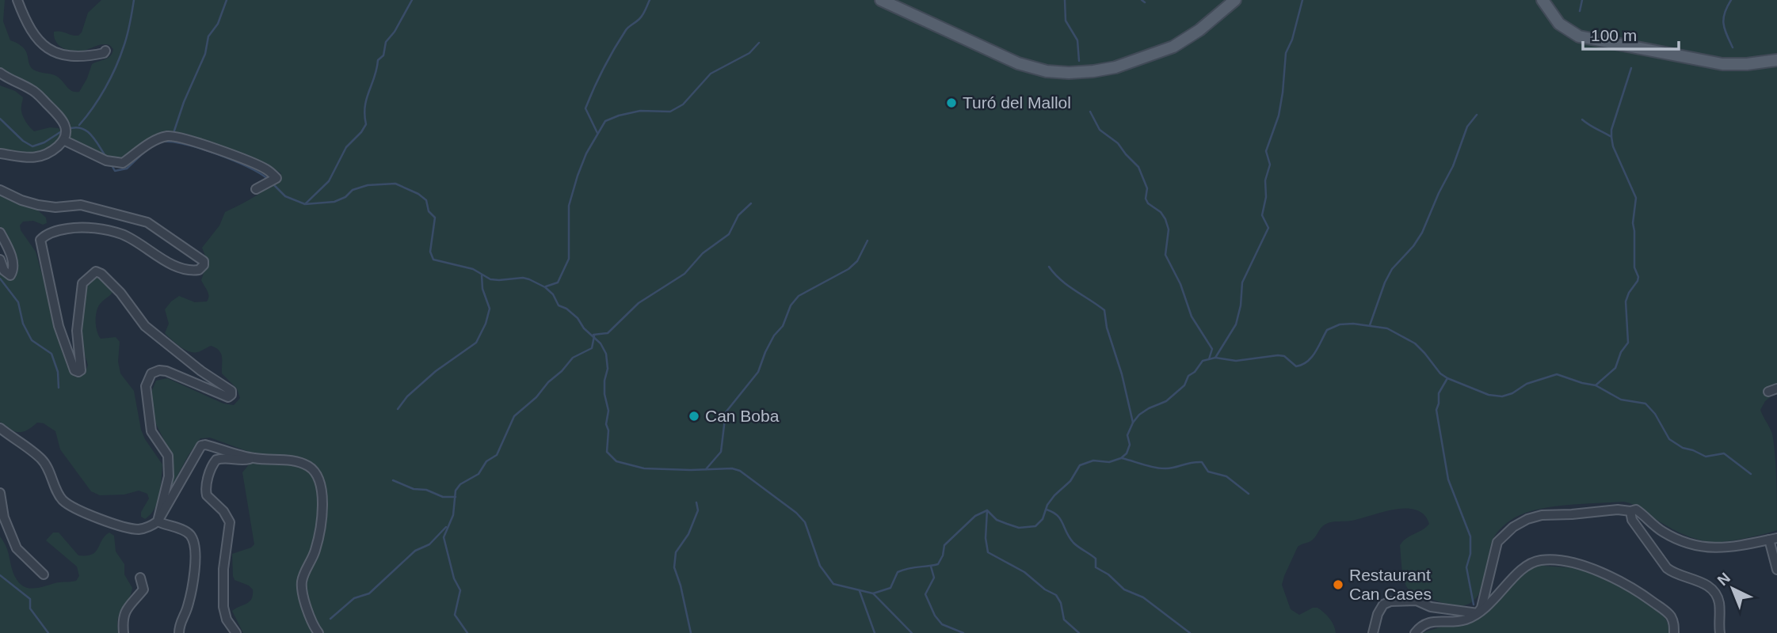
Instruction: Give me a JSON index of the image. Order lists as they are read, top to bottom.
{
  "places": ["Turó del Mallol", "Can Boba", "Restaurant Can Cases"],
  "scale_bar": "100 m",
  "north": "top left"
}
